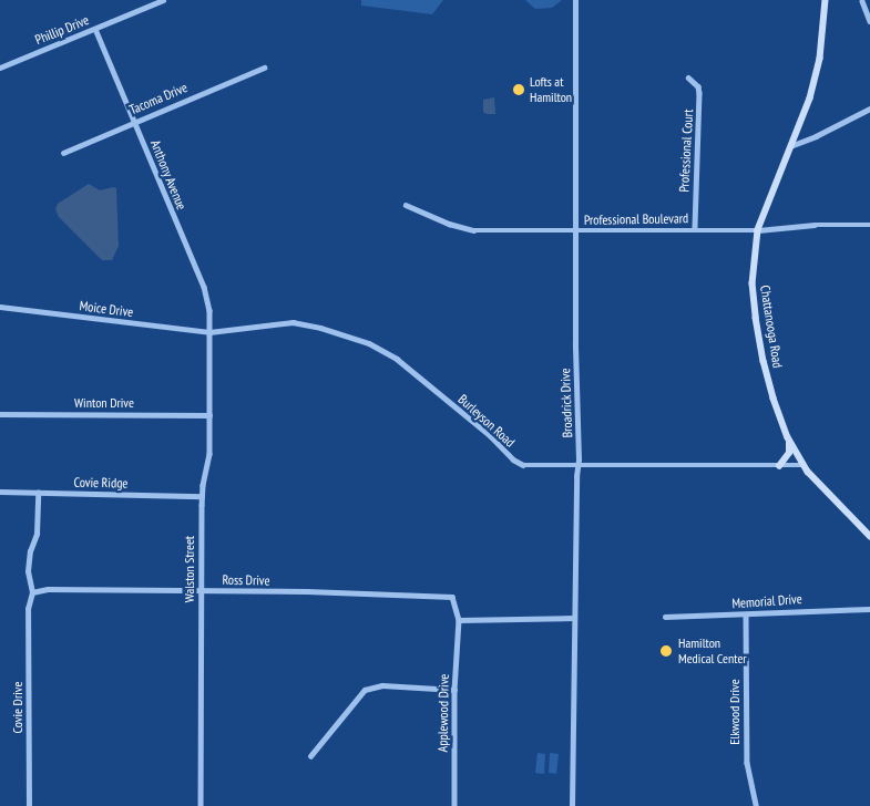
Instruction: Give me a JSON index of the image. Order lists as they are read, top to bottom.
{
  "streets": {
    "main road": ["Chattanooga Road"],
    "street": [
      "Phillip Drive",
      "Tacoma Drive",
      "Professional Court",
      "Anthony Avenue",
      "Professional Boulevard",
      "Moice Drive",
      "Winton Drive",
      "Broadrick Drive",
      "Burleyson Road",
      "Covie Ridge",
      "Walston Street",
      "Ross Drive",
      "Memorial Drive",
      "Covie Drive",
      "Elkwood Drive",
      "Applewood Drive"
    ]
  },
  "crossings": [
    ["Phillip Drive", "Anthony Avenue"],
    ["Tacoma Drive", "Anthony Avenue"],
    ["Professional Court", "Professional Boulevard"],
    ["Anthony Avenue", "Moice Drive"],
    ["Anthony Avenue", "Burleyson Road"],
    ["Anthony Avenue", "Walston Street"],
    ["Professional Boulevard", "Chattanooga Road"],
    ["Professional Boulevard", "Broadrick Drive"],
    ["Moice Drive", "Burleyson Road"],
    ["Moice Drive", "Walston Street"],
    ["Chattanooga Road", "Burleyson Road"],
    ["Winton Drive", "Walston Street"],
    ["Broadrick Drive", "Burleyson Road"],
    ["Burleyson Road", "Walston Street"],
    ["Covie Ridge", "Walston Street"],
    ["Walston Street", "Ross Drive"],
    ["Ross Drive", "Covie Drive"],
    ["Ross Drive", "Applewood Drive"],
    ["Memorial Drive", "Elkwood Drive"]
  ],
  "places": ["Lofts at Hamilton", "Hamilton Medical Center"]
}
